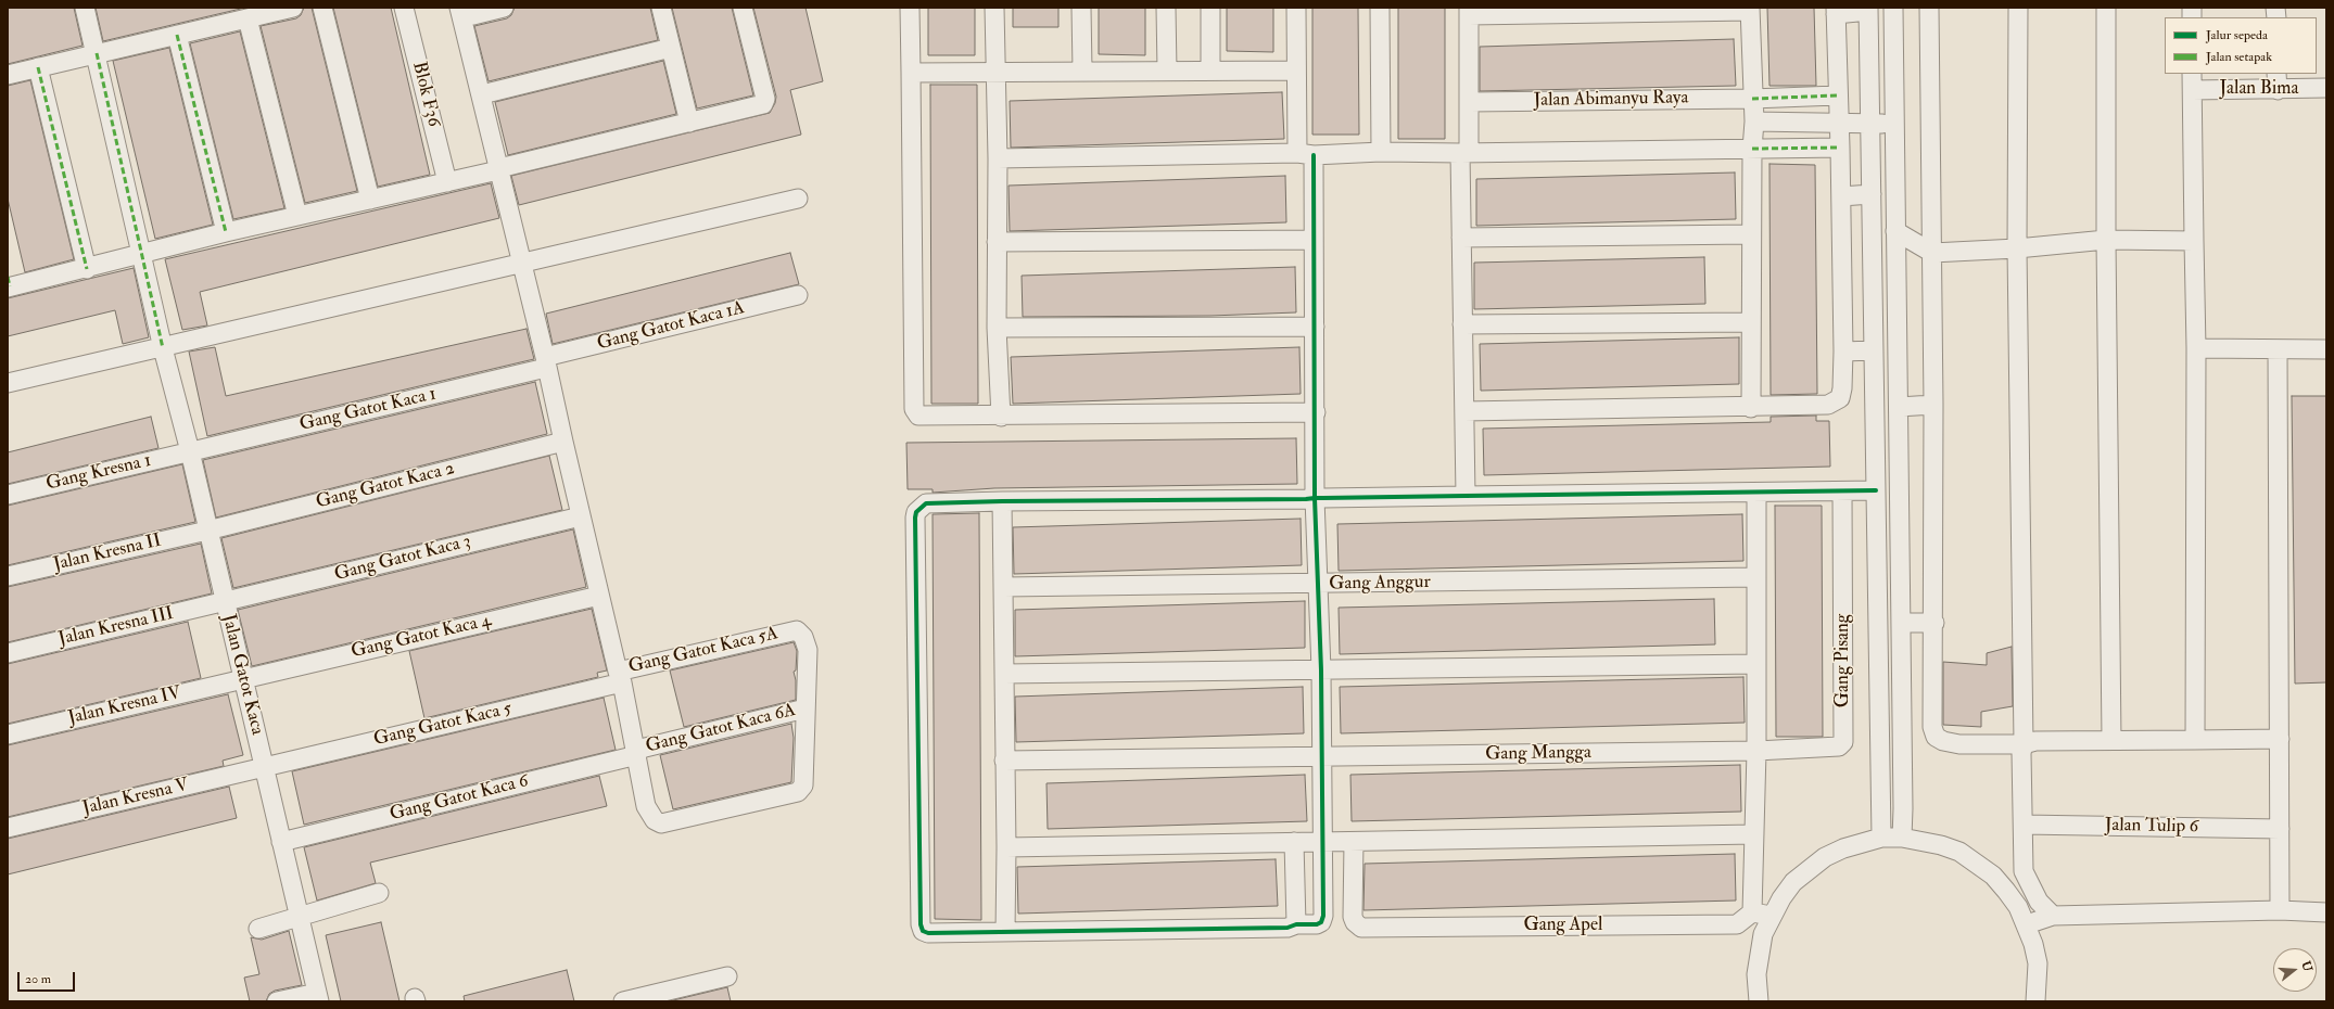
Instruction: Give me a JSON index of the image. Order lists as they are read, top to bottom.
{
  "streets": {
    "street": [
      "Jalan Bima",
      "Blok F36",
      "Jalan Abimanyu Raya",
      "Gang Gatot Kaca 1A",
      "Gang Gatot Kaca 1",
      "Gang Kresna 1",
      "Gang Gatot Kaca 2",
      "Jalan Kresna II",
      "Gang Gatot Kaca 3",
      "Gang Anggur",
      "Jalan Kresna III",
      "Gang Gatot Kaca 4",
      "Gang Gatot Kaca 5A",
      "Gang Pisang",
      "Jalan Gatot Kaca",
      "Jalan Kresna IV",
      "Gang Gatot Kaca 5",
      "Gang Gatot Kaca 6A",
      "Gang Mangga",
      "Jalan Kresna V",
      "Gang Gatot Kaca 6",
      "Jalan Tulip 6",
      "Gang Apel"
    ]
  },
  "crossings": [
    ["Gang Gatot Kaca 1A", "Gang Gatot Kaca 1"],
    ["Gang Gatot Kaca 1", "Gang Kresna 1"],
    ["Gang Gatot Kaca 1", "Jalan Gatot Kaca"],
    ["Gang Kresna 1", "Jalan Gatot Kaca"],
    ["Gang Gatot Kaca 2", "Jalan Kresna II"],
    ["Gang Gatot Kaca 2", "Jalan Gatot Kaca"],
    ["Jalan Kresna II", "Jalan Gatot Kaca"],
    ["Gang Gatot Kaca 3", "Jalan Kresna III"],
    ["Gang Gatot Kaca 3", "Jalan Gatot Kaca"],
    ["Jalan Kresna III", "Jalan Gatot Kaca"],
    ["Gang Gatot Kaca 4", "Jalan Gatot Kaca"],
    ["Gang Gatot Kaca 4", "Jalan Kresna IV"],
    ["Gang Gatot Kaca 5A", "Gang Gatot Kaca 5"],
    ["Gang Gatot Kaca 5A", "Gang Gatot Kaca 6A"],
    ["Gang Pisang", "Gang Mangga"],
    ["Jalan Gatot Kaca", "Jalan Kresna IV"],
    ["Jalan Gatot Kaca", "Gang Gatot Kaca 5"],
    ["Jalan Gatot Kaca", "Jalan Kresna V"],
    ["Jalan Gatot Kaca", "Gang Gatot Kaca 6"],
    ["Gang Gatot Kaca 5", "Jalan Kresna V"],
    ["Gang Gatot Kaca 6A", "Gang Gatot Kaca 6"]
  ],
  "legend": ["Jalur sepeda", "Jalan setapak"],
  "scale_bar": "20 m",
  "north": "right"
}
